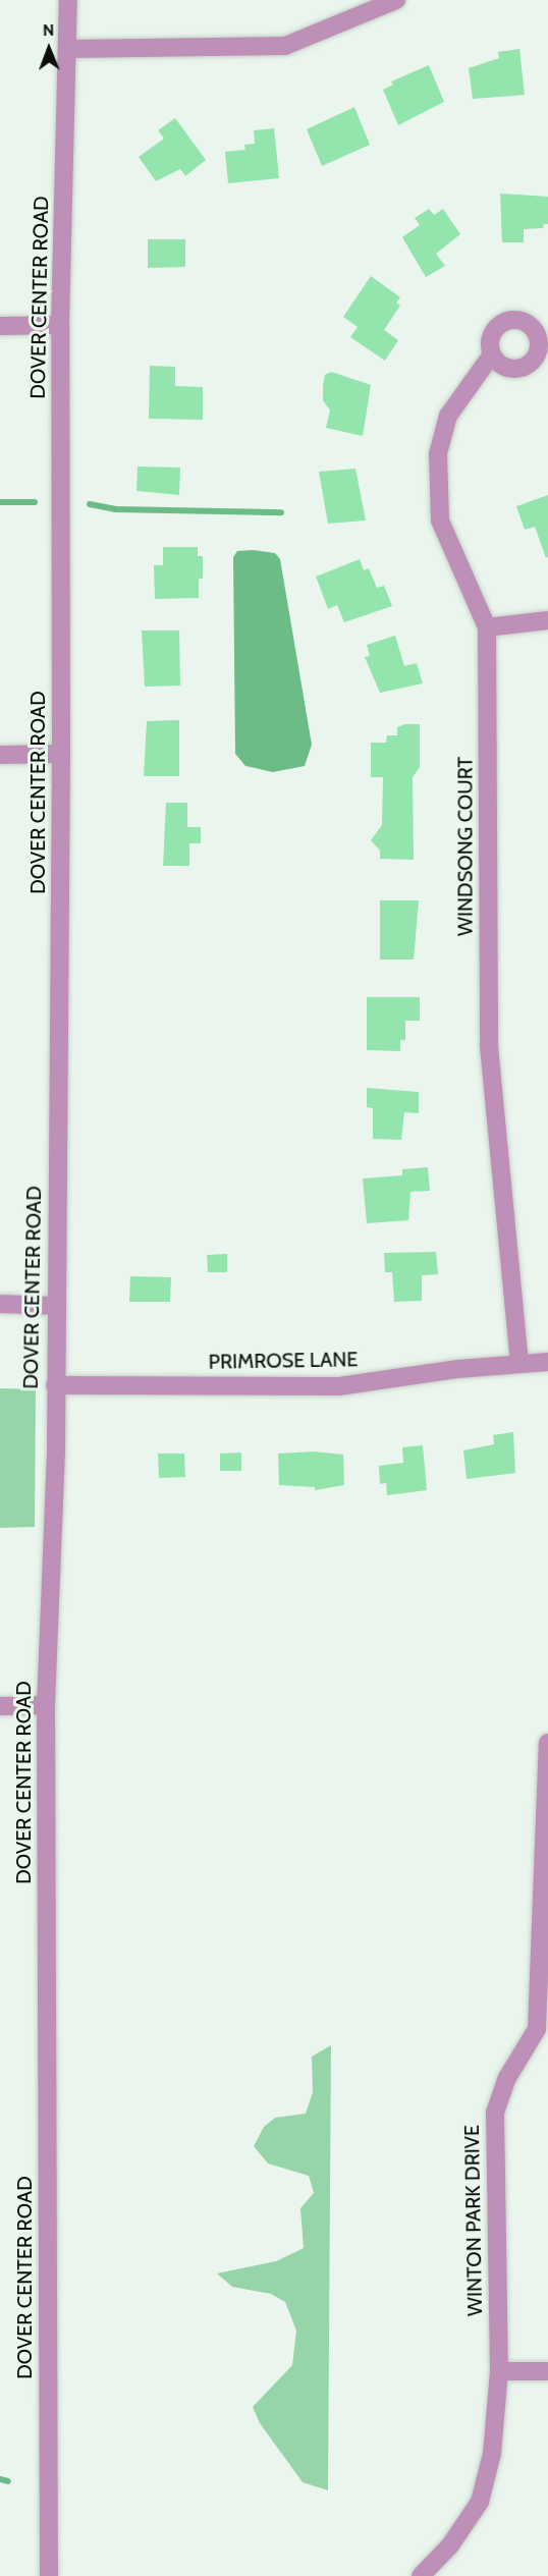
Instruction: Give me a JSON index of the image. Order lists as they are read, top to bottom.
{
  "streets": {
    "street": [
      "DOVER CENTER ROAD",
      "WINDSONG COURT",
      "PRIMROSE LANE",
      "WINTON PARK DRIVE"
    ]
  },
  "crossings": [
    ["DOVER CENTER ROAD", "PRIMROSE LANE"],
    ["WINDSONG COURT", "PRIMROSE LANE"]
  ],
  "north": "top"
}
